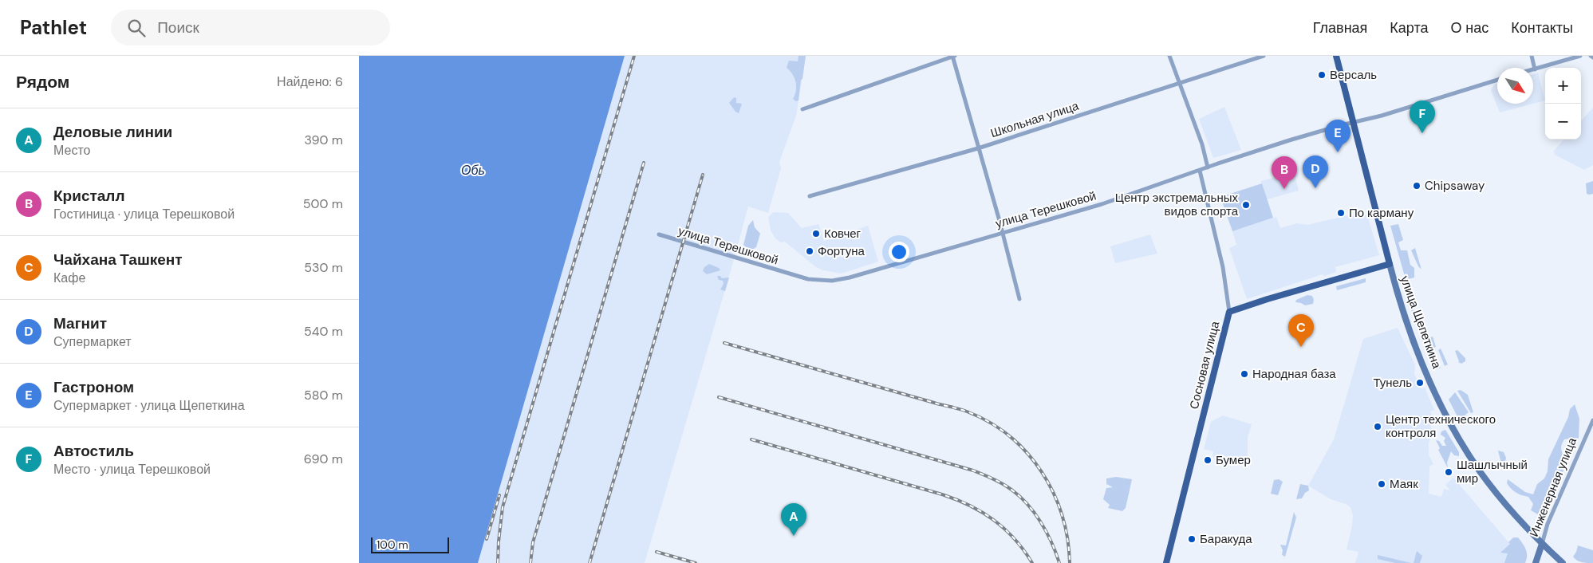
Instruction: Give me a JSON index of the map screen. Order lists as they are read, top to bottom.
{
  "streets": {
    "main road": ["улица Щепеткина", "Сосновая улица", "Инженерная улица"],
    "street": ["Школьная улица", "улица Терешковой"]
  },
  "crossings": [
    ["улица Терешковой", "улица Щепеткина"],
    ["улица Щепеткина", "Сосновая улица"],
    ["улица Щепеткина", "Инженерная улица"]
  ],
  "water": ["Обь"],
  "places": [
    "Версаль",
    "Chipsaway",
    "Центр экстремальных видов спорта",
    "По карману",
    "Ковчег",
    "Фортуна",
    "Народная база",
    "Тунель",
    "Центр технического контроля",
    "Бумер",
    "Шашлычный мир",
    "Маяк",
    "Баракуда"
  ],
  "scale_bar": "100 m",
  "north": "bottom right",
  "page": {
    "header": "Pathlet",
    "search": "Поиск",
    "nav": [
      "Главная",
      "Карта",
      "О нас",
      "Контакты"
    ],
    "heading": ["Рядом", "Найдено: 6"],
    "map_buttons": ["+", "−"],
    "pins": [
      "F",
      "E",
      "D",
      "B",
      "C",
      "A"
    ],
    "list": [
      {
        "mark": "A",
        "name": "Деловые линии",
        "note": "Место",
        "value": "390 m"
      },
      {
        "mark": "B",
        "name": "Кристалл",
        "note": "Гостиница · улица Терешковой",
        "value": "500 m"
      },
      {
        "mark": "C",
        "name": "Чайхана Ташкент",
        "note": "Кафе",
        "value": "530 m"
      },
      {
        "mark": "D",
        "name": "Магнит",
        "note": "Супермаркет",
        "value": "540 m"
      },
      {
        "mark": "E",
        "name": "Гастроном",
        "note": "Супермаркет · улица Щепеткина",
        "value": "580 m"
      },
      {
        "mark": "F",
        "name": "Автостиль",
        "note": "Место · улица Терешковой",
        "value": "690 m"
      }
    ],
    "scale": "100 m"
  }
}
